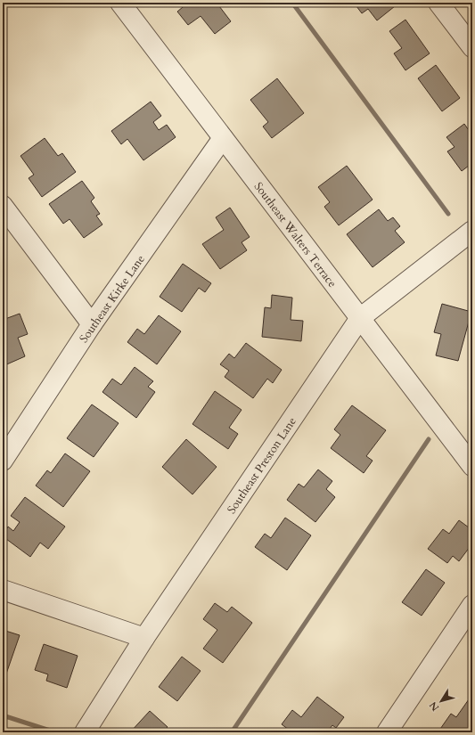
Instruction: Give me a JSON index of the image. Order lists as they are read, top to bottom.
{
  "streets": {
    "street": ["Southeast Walters Terrace", "Southeast Kirke Lane", "Southeast Preston Lane"]
  },
  "crossings": [
    ["Southeast Walters Terrace", "Southeast Kirke Lane"],
    ["Southeast Walters Terrace", "Southeast Preston Lane"]
  ],
  "north": "bottom left"
}
